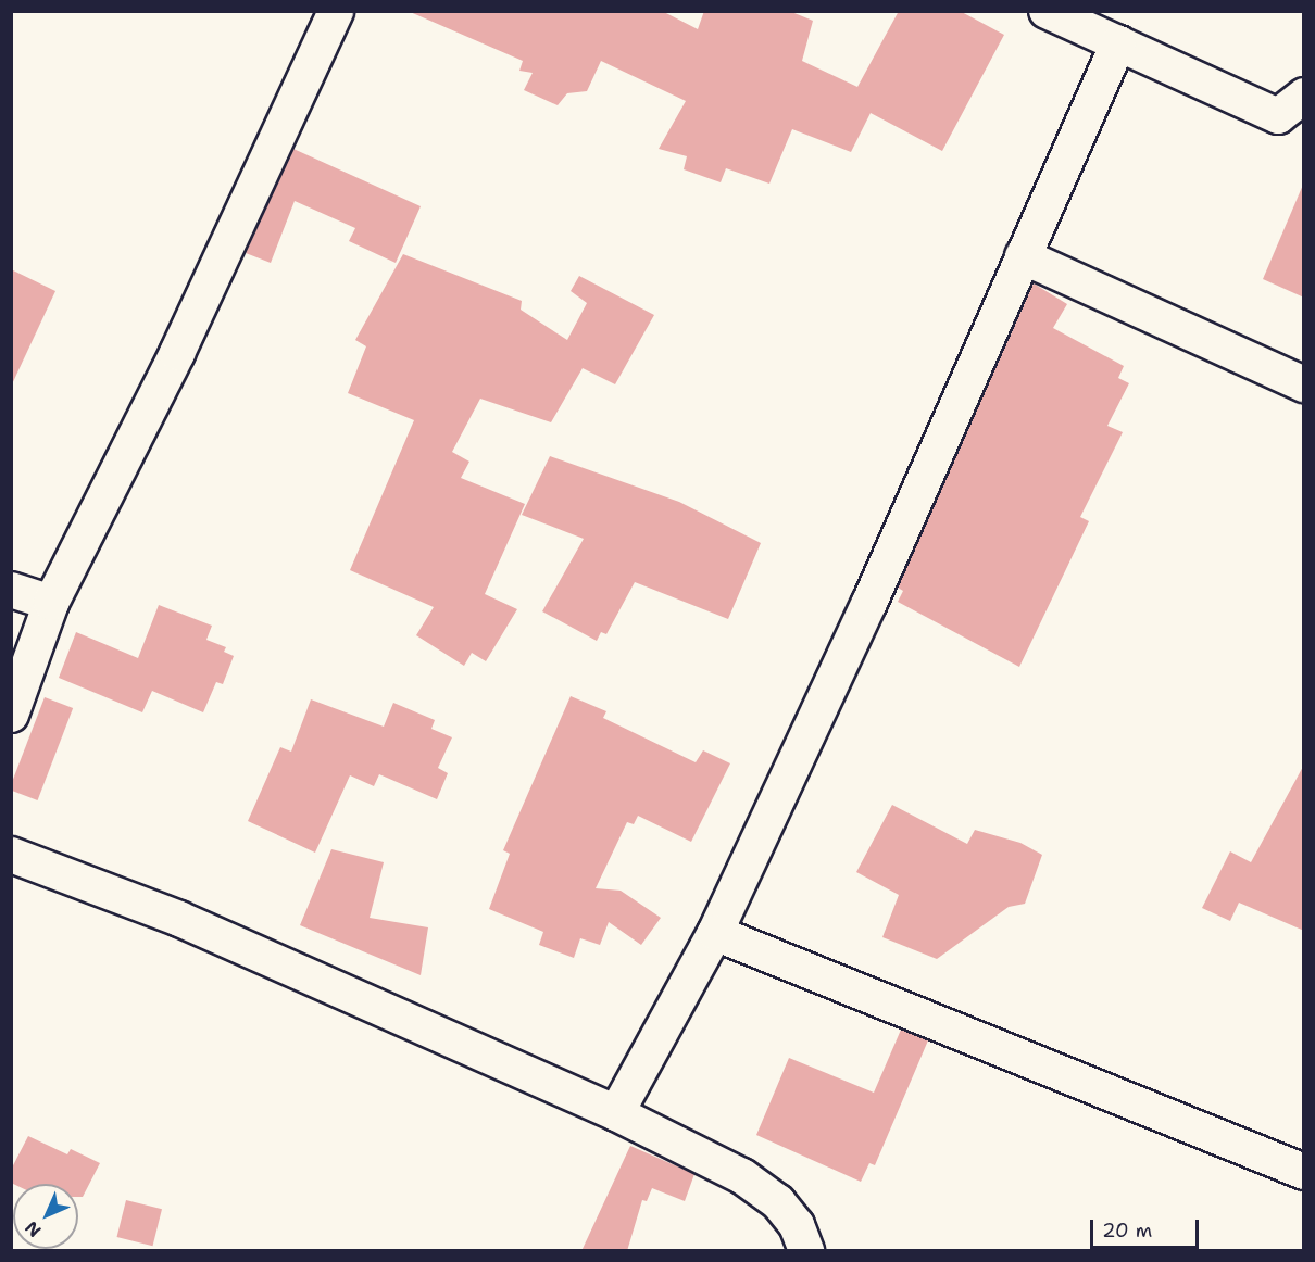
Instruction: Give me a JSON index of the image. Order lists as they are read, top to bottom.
{
  "scale_bar": "20 m",
  "north": "bottom left"
}
